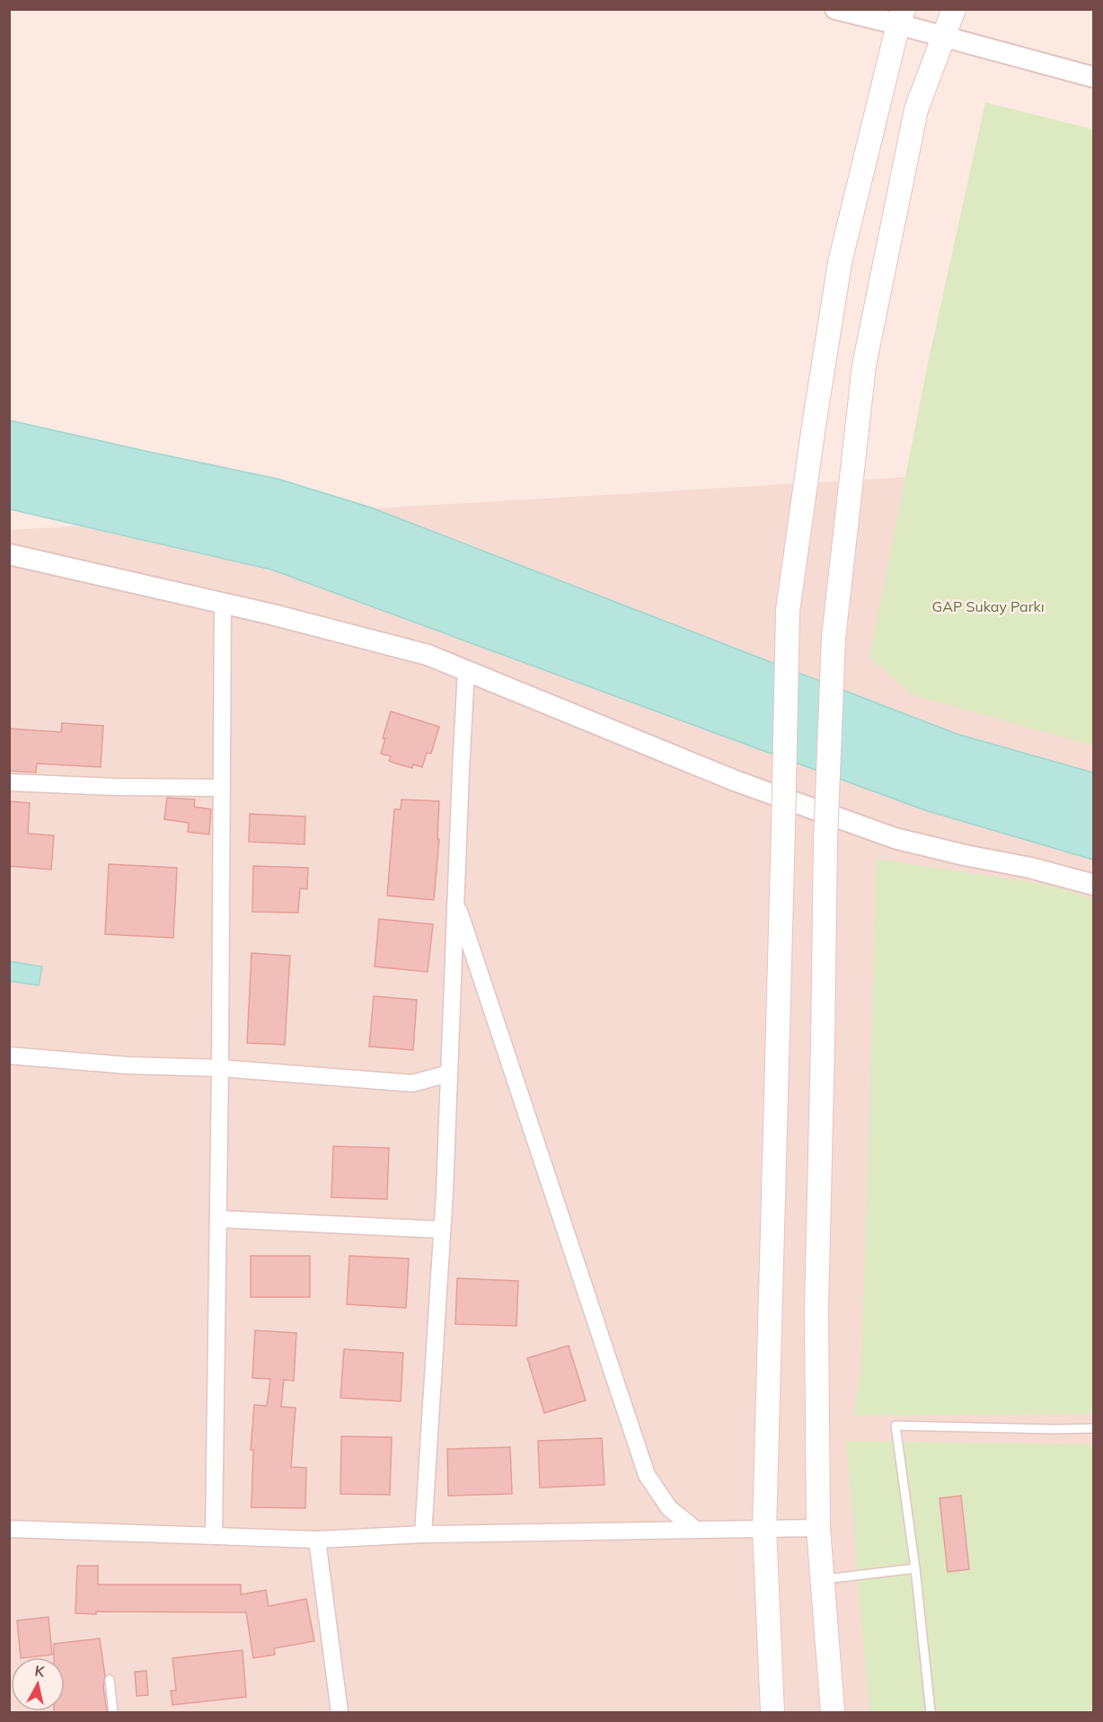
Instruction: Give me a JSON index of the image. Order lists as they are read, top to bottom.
{
  "parks": ["GAP Sukay Parkı"],
  "north": "top"
}
